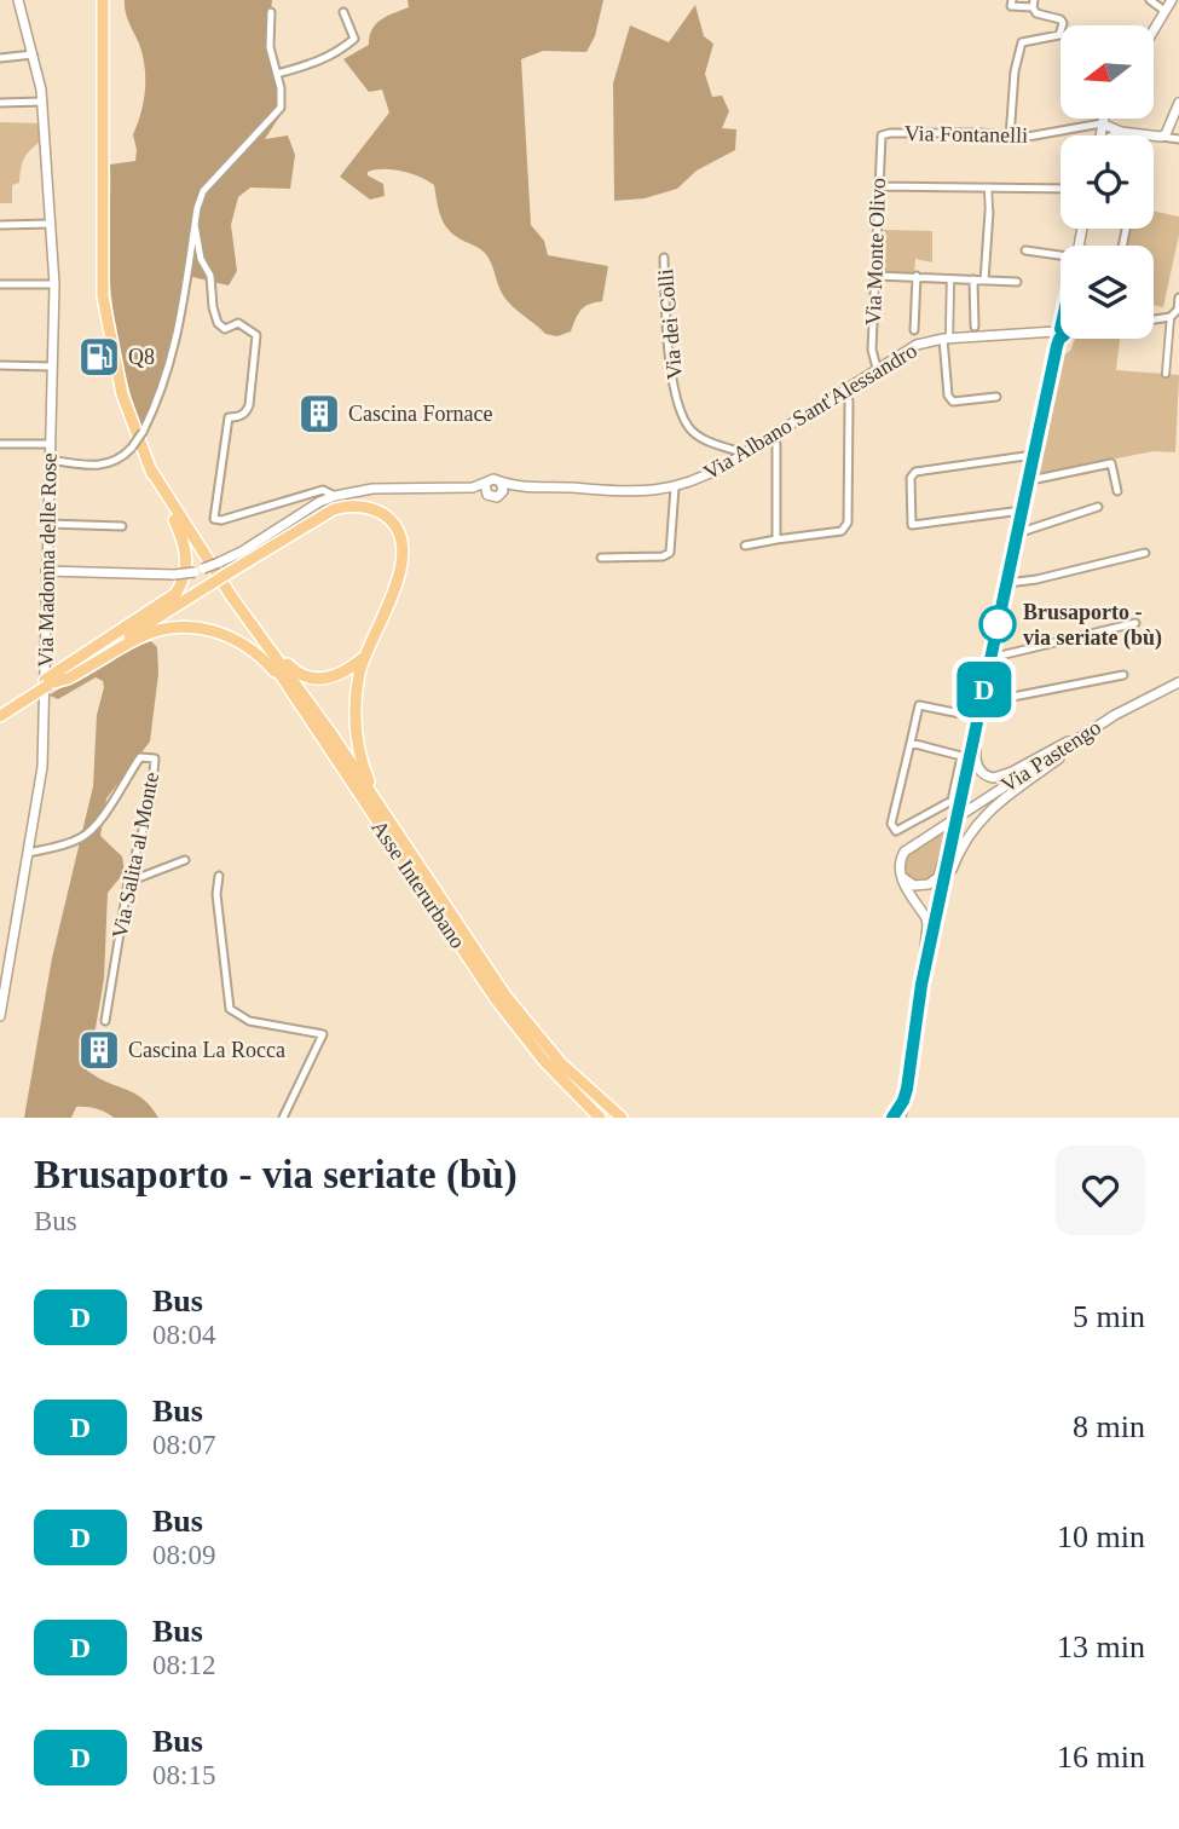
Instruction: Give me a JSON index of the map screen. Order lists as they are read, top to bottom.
{
  "streets": {
    "highway": ["Asse Interurbano"],
    "street": [
      "Via Fontanelli",
      "Via Monte Olivo",
      "Via dei Colli",
      "Via Albano Sant'Alessandro",
      "Via Madonna delle Rose",
      "Via Pastengo",
      "Via Salita al Monte"
    ]
  },
  "crossings": [
    ["Via Fontanelli", "Via Monte Olivo"],
    ["Via Monte Olivo", "Via Albano Sant'Alessandro"],
    ["Via dei Colli", "Via Albano Sant'Alessandro"],
    ["Via Madonna delle Rose", "Via Salita al Monte"]
  ],
  "places": {
    "fuel station": ["Q8"],
    "building": ["Cascina Fornace", "Cascina La Rocca"],
    "other": ["Brusaporto - via seriate (bù)"]
  },
  "lines": ["bus line D"],
  "north": "left",
  "page": {
    "on_map": "D",
    "heading": ["Brusaporto - via seriate (bù)", "Bus"],
    "list": [
      {
        "mark": "D",
        "name": "Bus",
        "note": "08:04",
        "value": "5 min"
      },
      {
        "mark": "D",
        "name": "Bus",
        "note": "08:07",
        "value": "8 min"
      },
      {
        "mark": "D",
        "name": "Bus",
        "note": "08:09",
        "value": "10 min"
      },
      {
        "mark": "D",
        "name": "Bus",
        "note": "08:12",
        "value": "13 min"
      },
      {
        "mark": "D",
        "name": "Bus",
        "note": "08:15",
        "value": "16 min"
      }
    ]
  }
}
